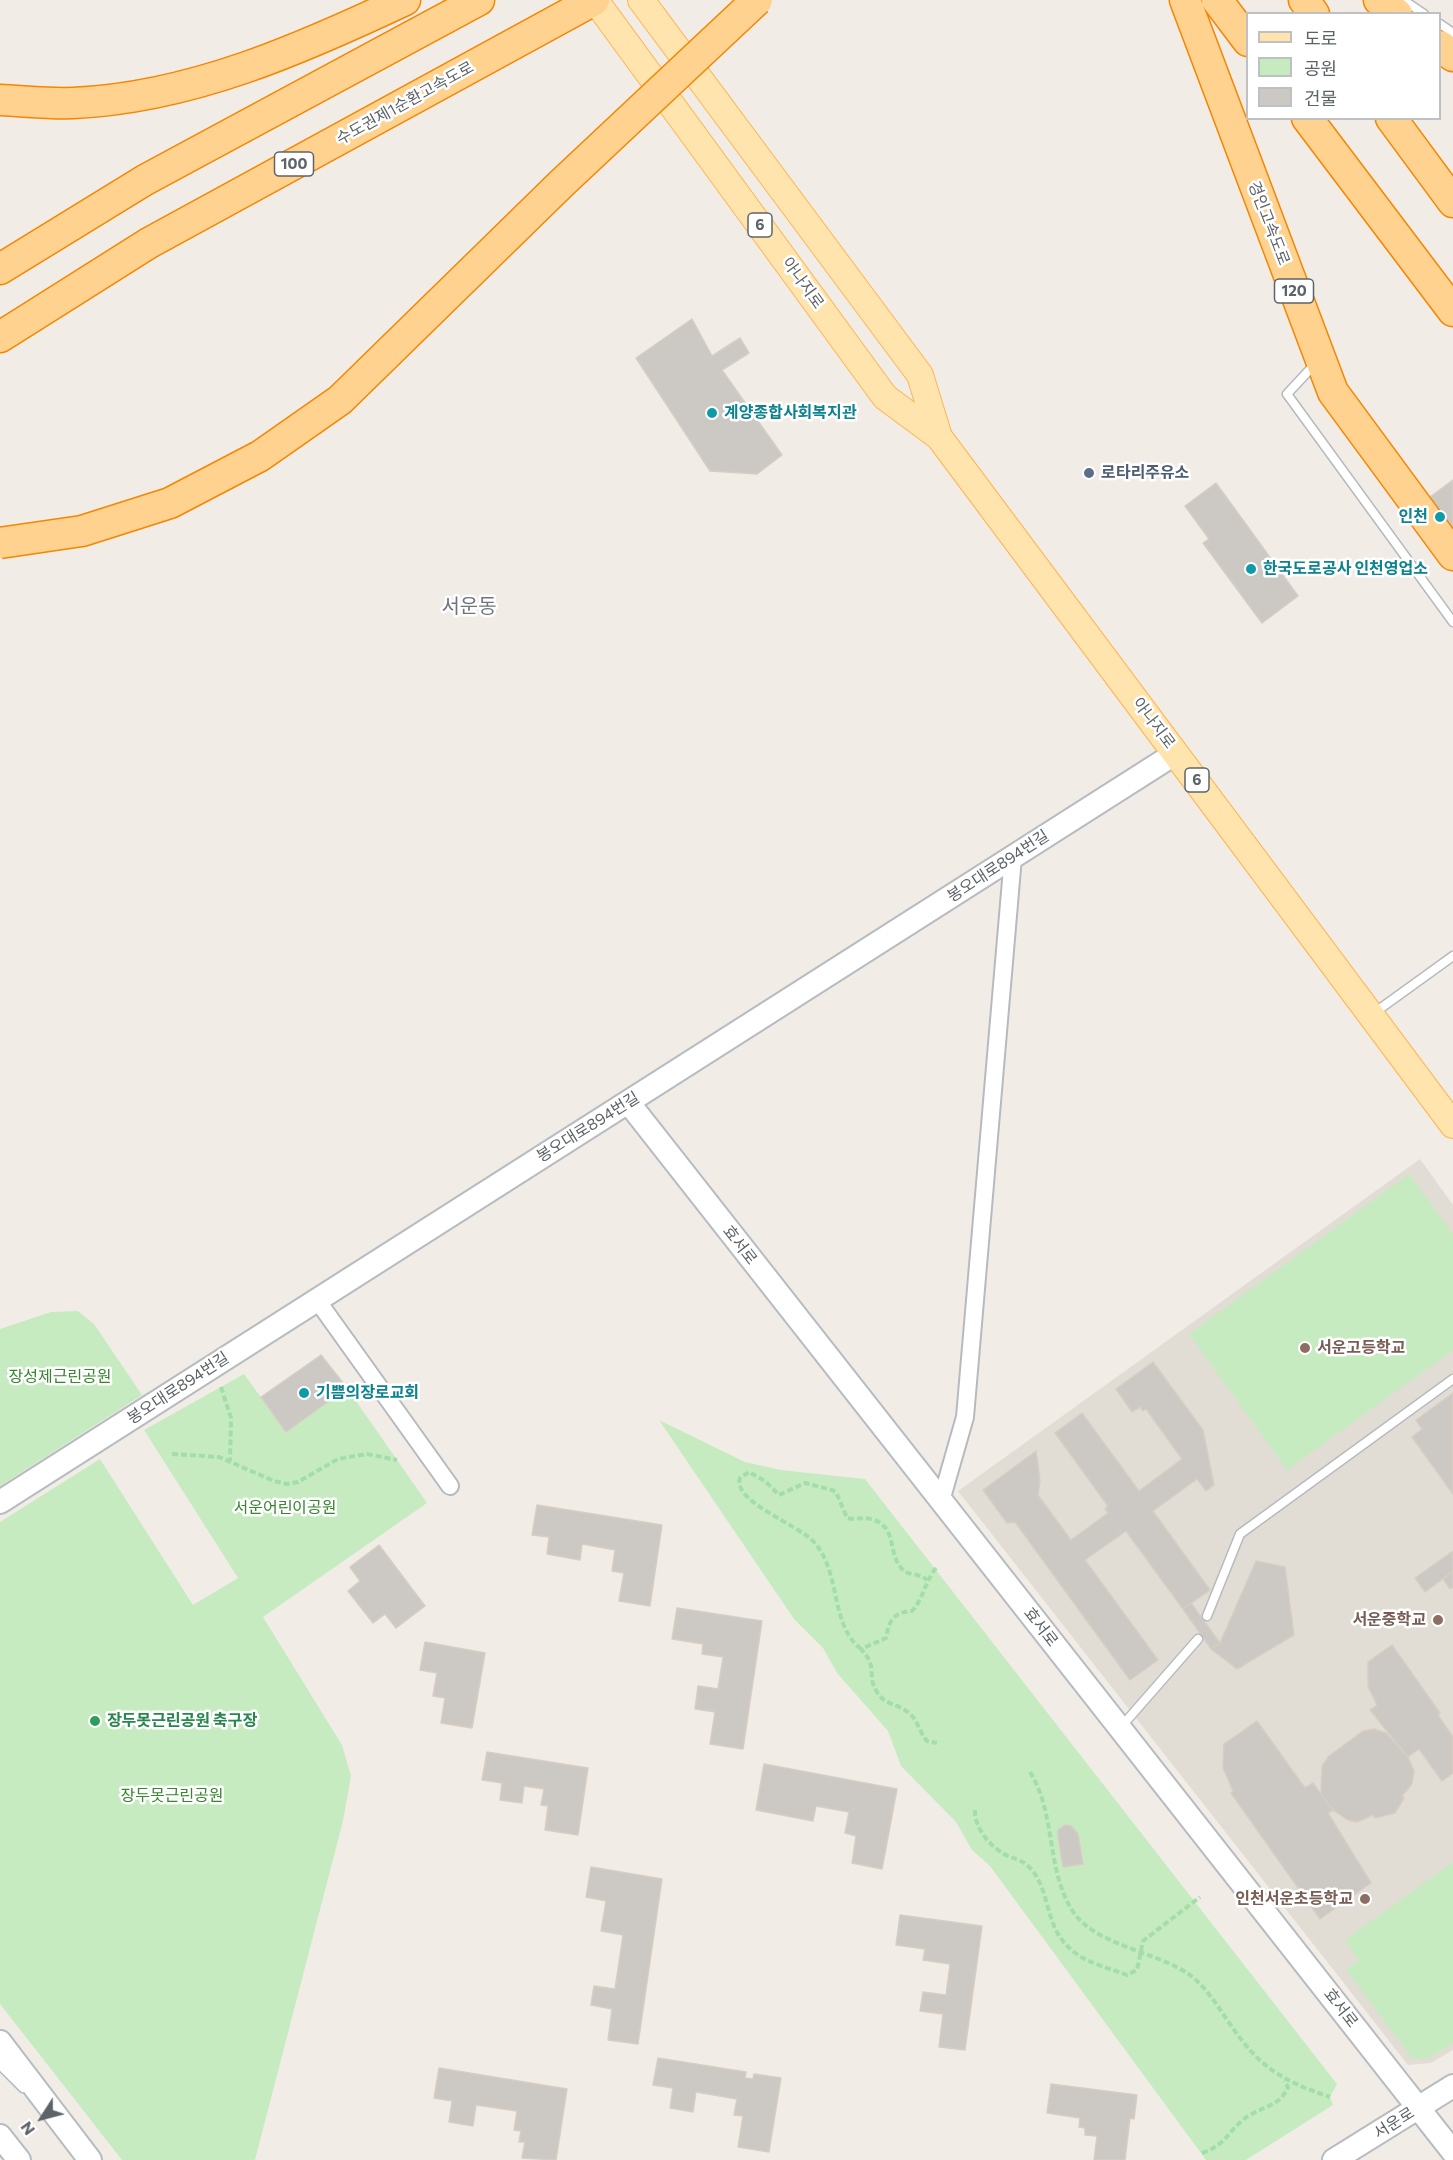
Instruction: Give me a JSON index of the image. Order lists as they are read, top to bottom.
{
  "streets": {
    "highway": [
      "수도권제1순환고속도로",
      "100",
      "경인고속도로",
      "120"
    ],
    "main road": ["6", "아나지로"],
    "street": ["봉오대로894번길", "효서로", "서운로"]
  },
  "crossings": [
    ["수도권제1순환고속도로", "아나지로"],
    ["아나지로", "봉오대로894번길"],
    ["봉오대로894번길", "효서로"],
    ["효서로", "서운로"]
  ],
  "districts": ["서운동"],
  "parks": ["장성제근린공원", "서운어린이공원", "장두못근린공원"],
  "places": [
    "계양종합사회복지관",
    "로타리주유소",
    "인천",
    "한국도로공사 인천영업소",
    "서운고등학교",
    "기쁨의장로교회",
    "서운중학교",
    "장두못근린공원 축구장",
    "인천서운초등학교"
  ],
  "legend": ["도로", "공원", "건물"],
  "north": "bottom left"
}
